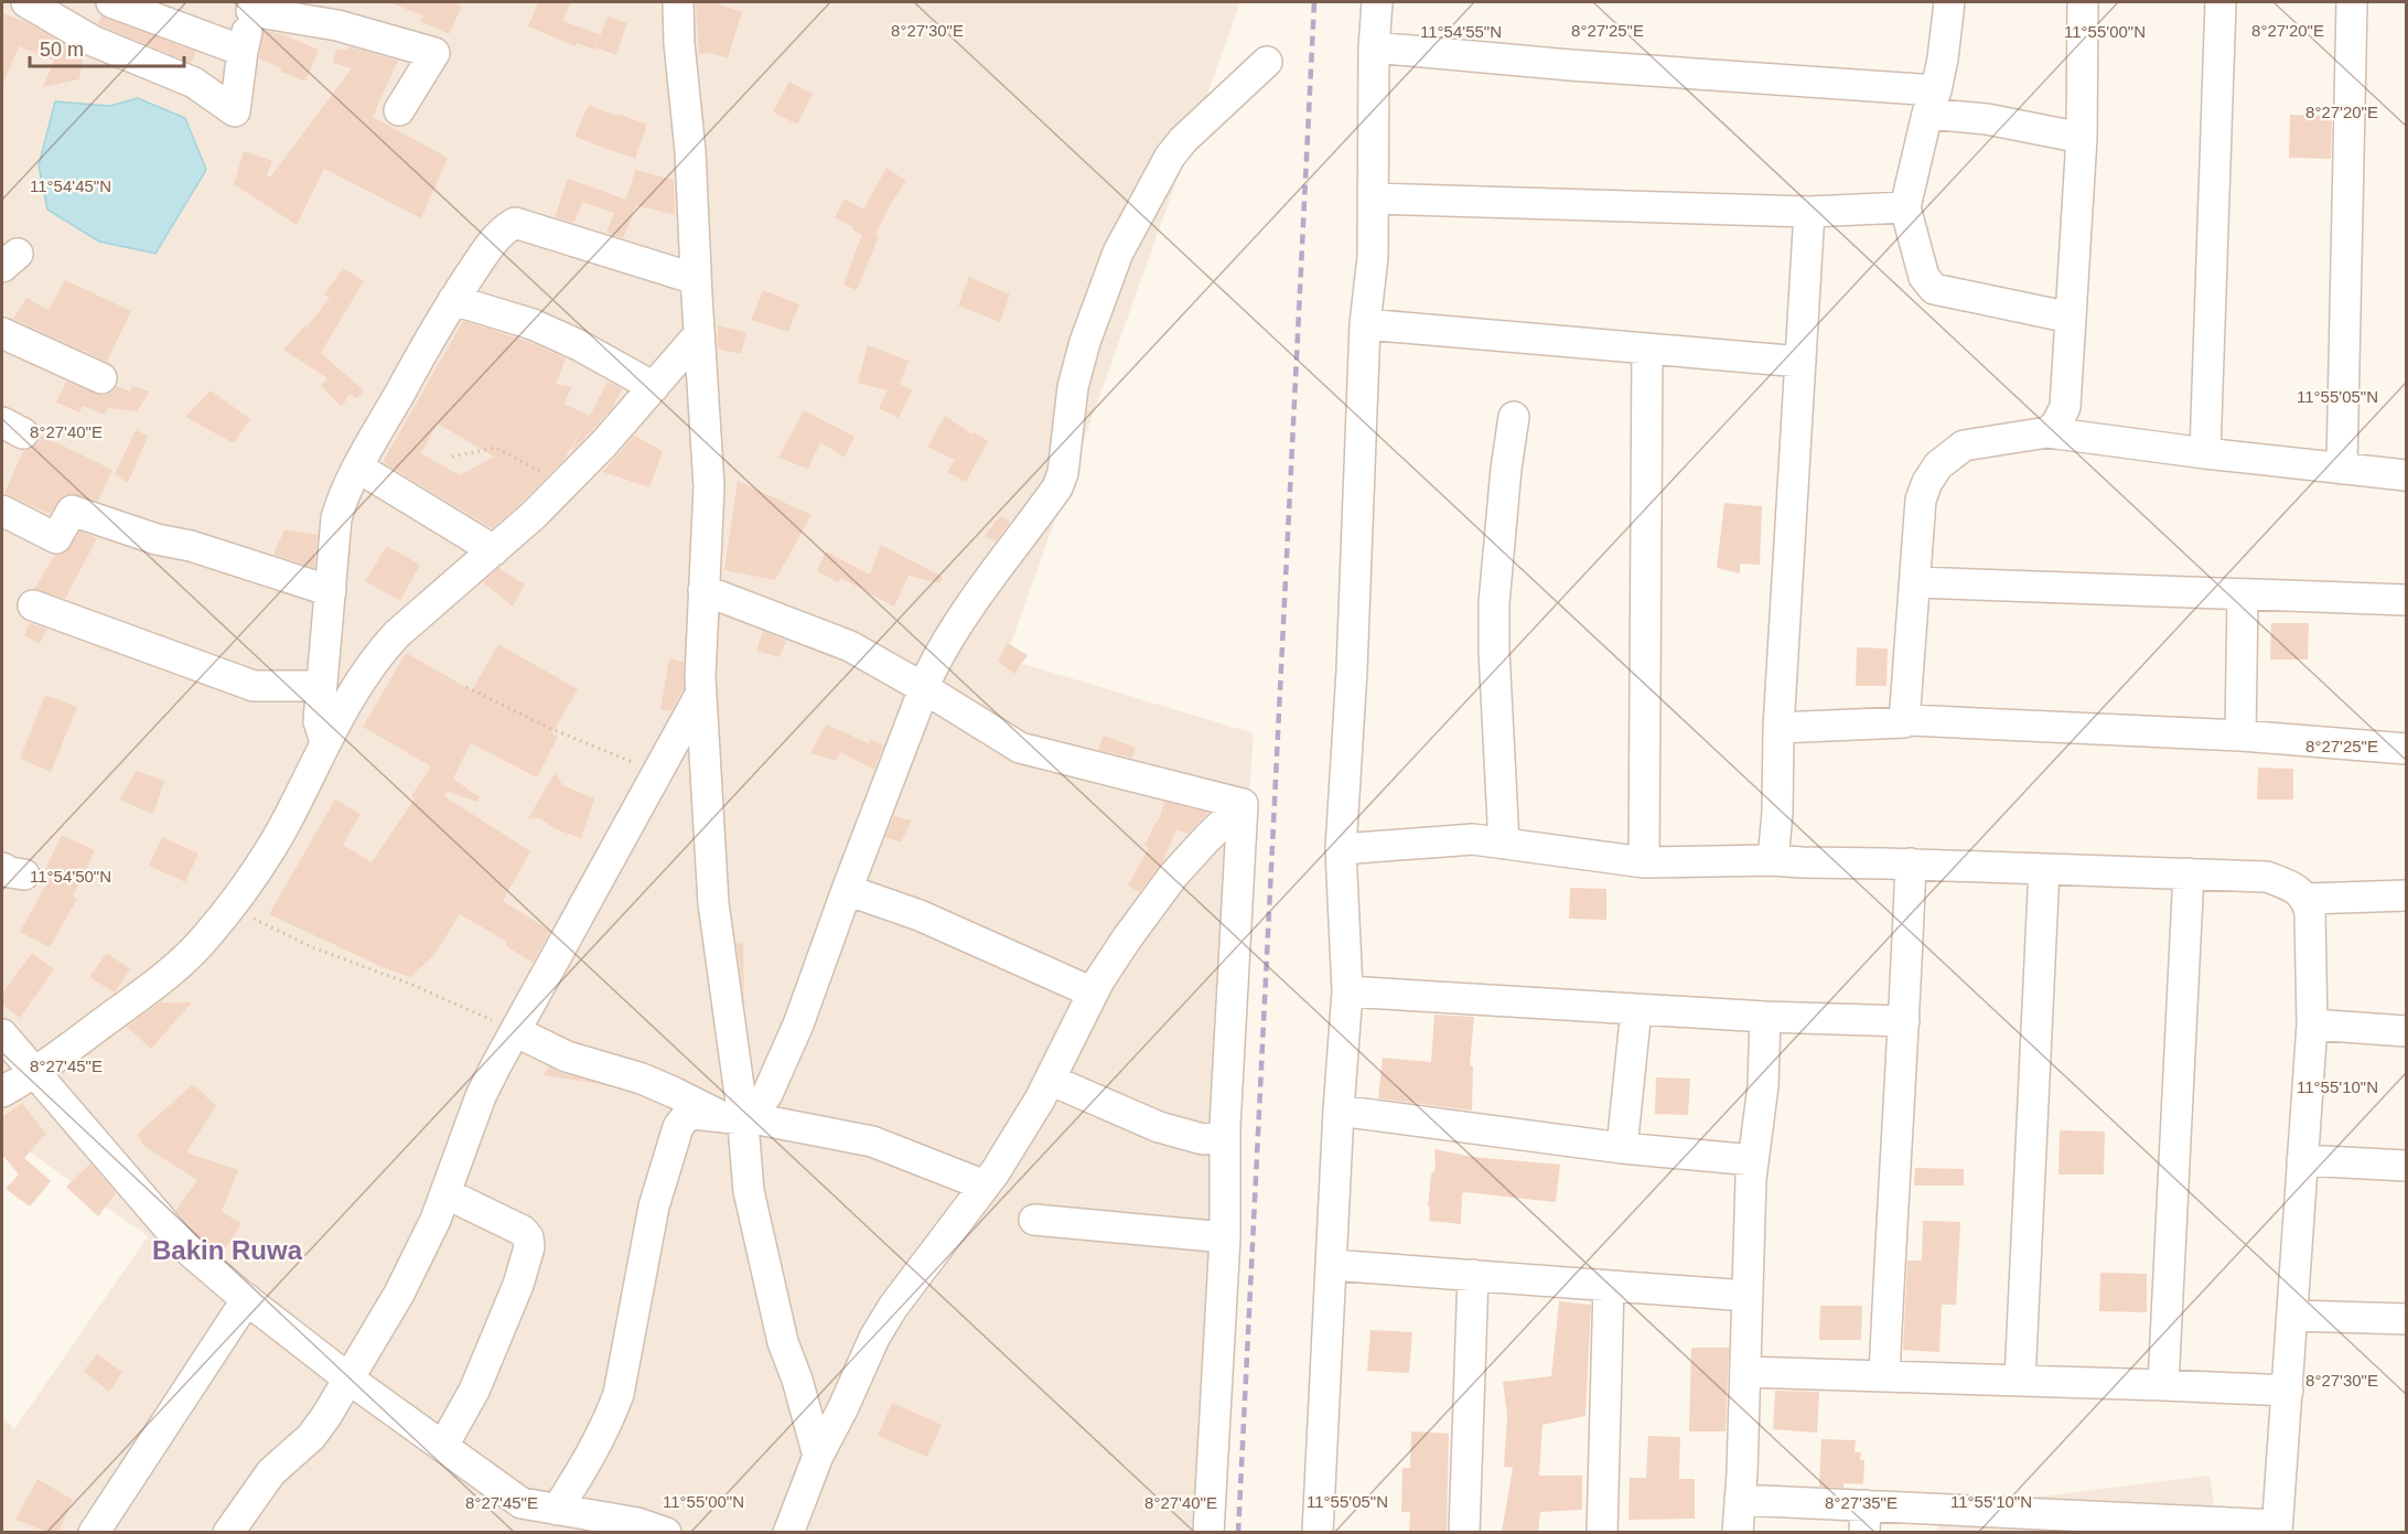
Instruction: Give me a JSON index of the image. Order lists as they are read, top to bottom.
{
  "districts": ["Bakin Ruwa"],
  "scale_bar": "50 m",
  "coordinates": [
    "8°27'25\"E",
    "8°27'30\"E",
    "8°27'20\"E",
    "11°54'55\"N",
    "11°55'00\"N",
    "11°54'45\"N",
    "11°55'05\"N",
    "8°27'40\"E",
    "11°54'50\"N",
    "8°27'45\"E",
    "11°55'10\"N",
    "8°27'35\"E"
  ]
}
